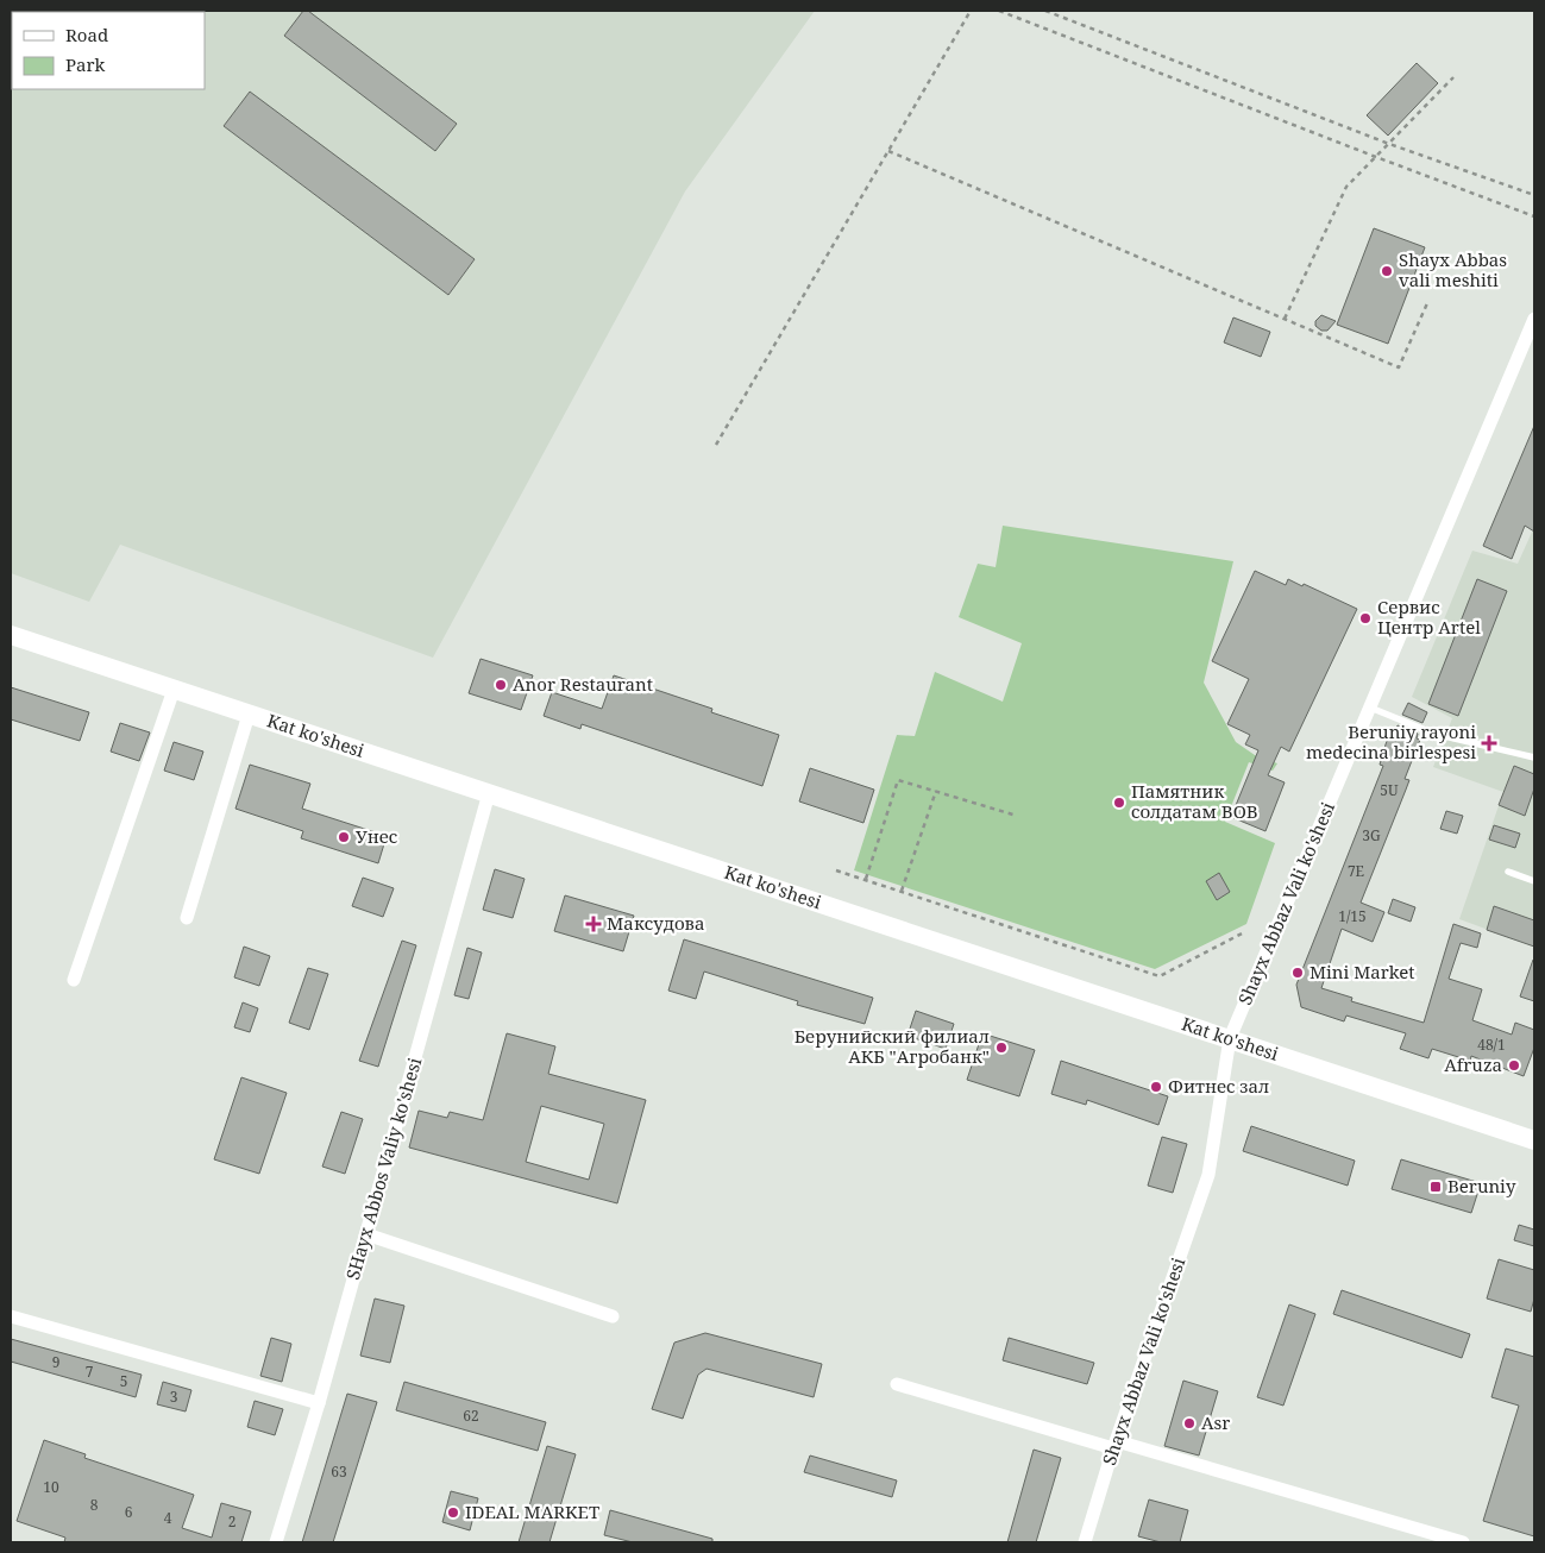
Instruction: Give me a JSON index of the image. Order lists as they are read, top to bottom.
{
  "streets": {
    "street": ["Kat ko'shesi", "Shayx Abbaz Vali ko'shesi", "SHayx Abbos Valiy ko'shesi"]
  },
  "crossings": [
    ["Kat ko'shesi", "Shayx Abbaz Vali ko'shesi"],
    ["Kat ko'shesi", "SHayx Abbos Valiy ko'shesi"]
  ],
  "places": {
    "other": [
      "Shayx Abbas vali meshiti",
      "Сервис Центр Artel",
      "Anor Restaurant",
      "Памятник солдатам ВОВ",
      "Унес",
      "Mini Market",
      "Берунийский филиал АКБ \"Агробанк\"",
      "Afruza",
      "Фитнес зал",
      "Asr",
      "IDEAL MARKET"
    ],
    "health": ["Beruniy rayoni medecina birlespesi", "Максудова"],
    "transit": ["Beruniy"]
  },
  "house_numbers": [
    "5U",
    "3G",
    "7E",
    "1/15",
    "48/1",
    "9",
    "7",
    "5",
    "3",
    "62",
    "63",
    "10",
    "8",
    "6",
    "4",
    "2"
  ],
  "legend": ["Road", "Park"]
}
